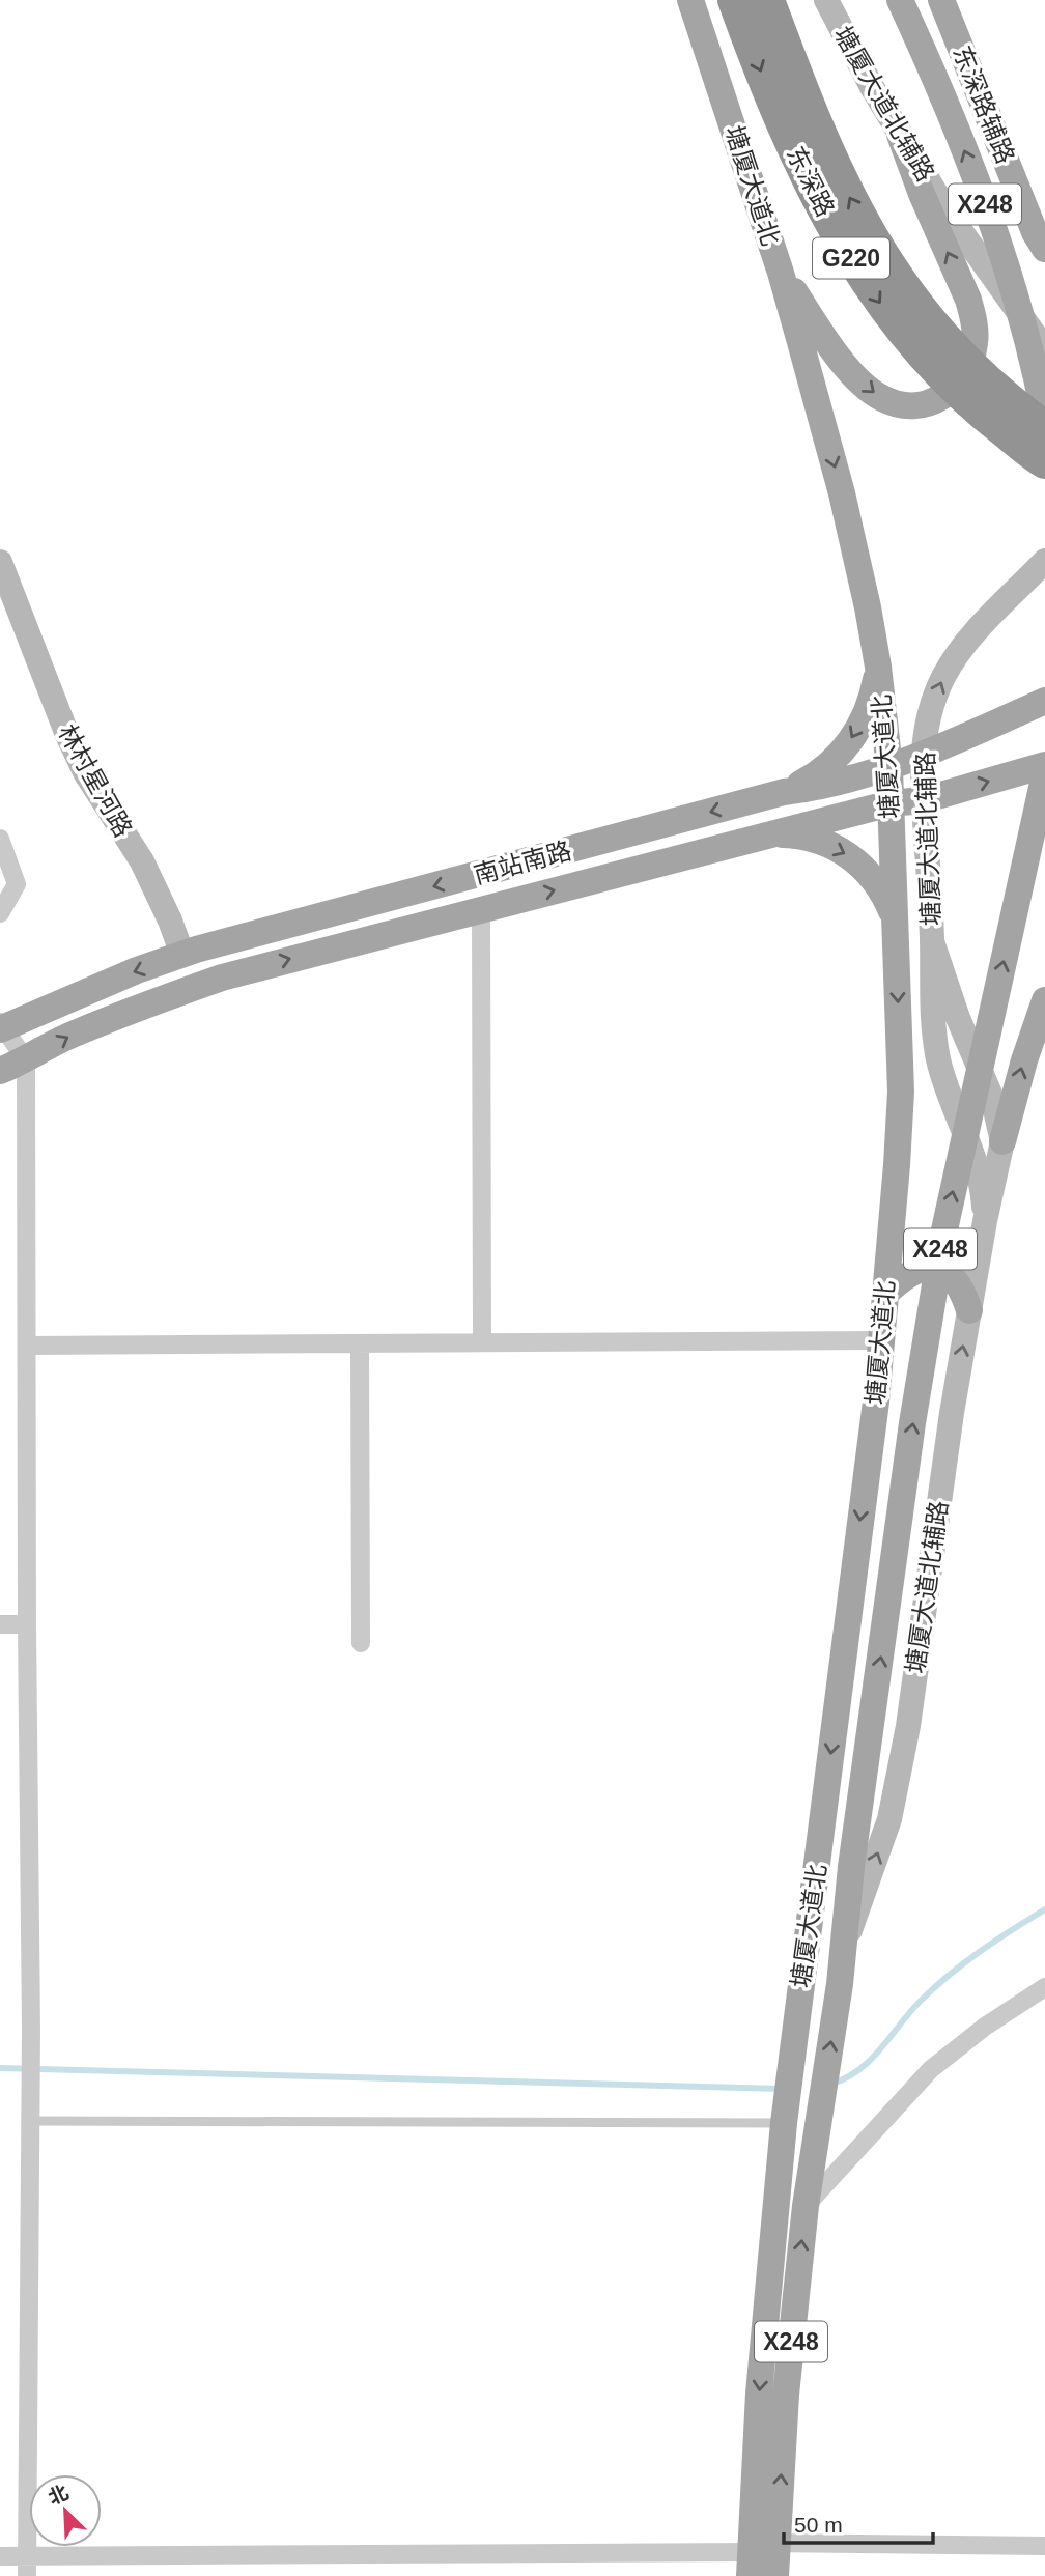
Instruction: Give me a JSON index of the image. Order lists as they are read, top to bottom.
{
  "streets": {
    "highway": ["东深路", "G220"],
    "main road": [
      "塘厦大道北辅路",
      "东深路辅路",
      "塘厦大道北",
      "X248",
      "林村星河路",
      "南站南路"
    ]
  },
  "crossings": [
    ["塘厦大道北辅路", "塘厦大道北"],
    ["塘厦大道北辅路", "南站南路"],
    ["塘厦大道北", "南站南路"],
    ["林村星河路", "南站南路"]
  ],
  "one_way": ["塘厦大道北辅路"],
  "scale_bar": "50 m",
  "north": "top left"
}
